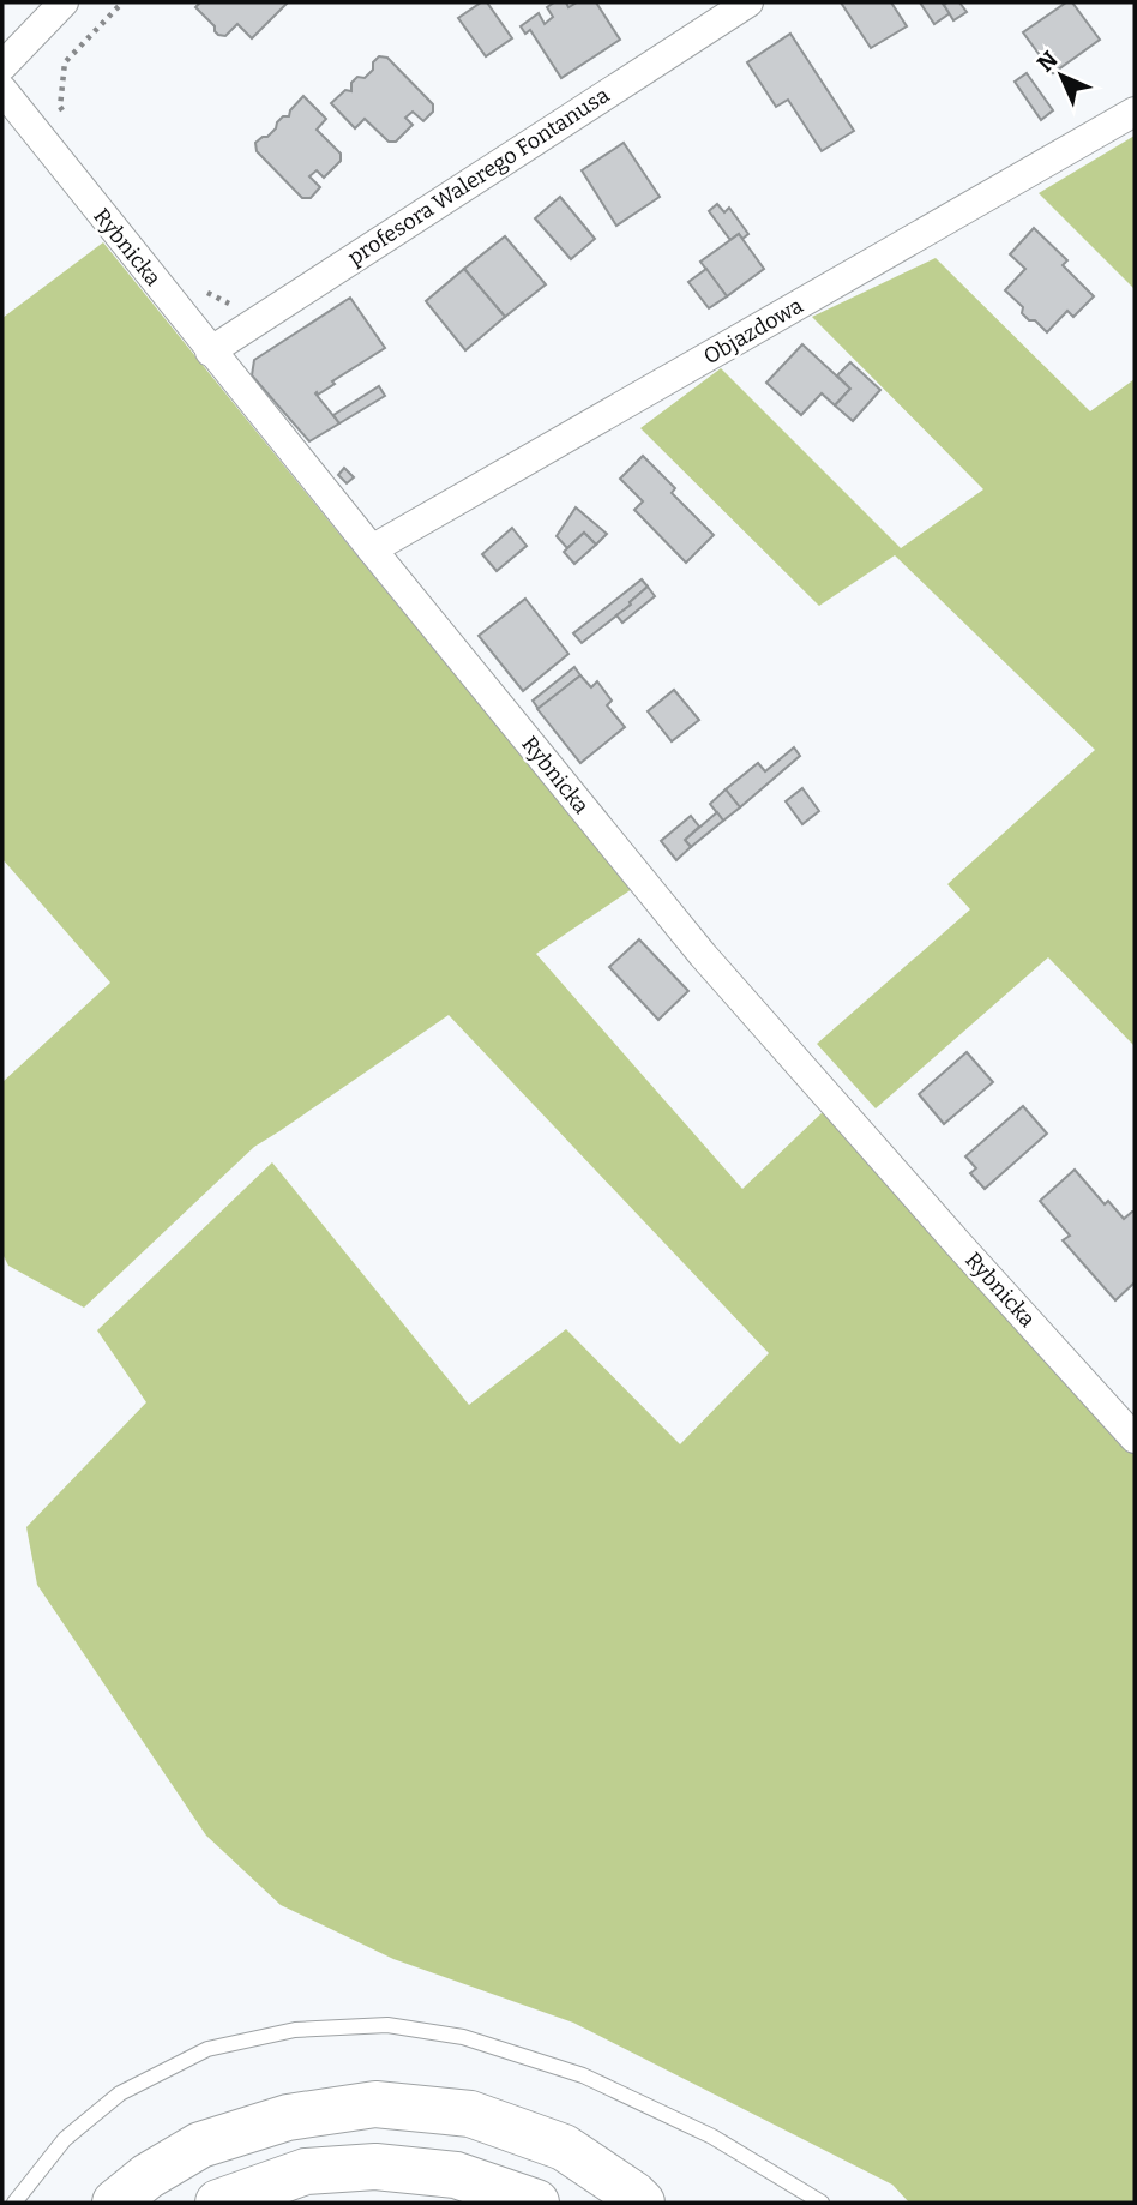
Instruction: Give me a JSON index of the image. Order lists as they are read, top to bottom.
{
  "streets": {
    "street": ["profesora Walerego Fontanusa", "Rybnicka", "Objazdowa"]
  },
  "crossings": [
    ["profesora Walerego Fontanusa", "Rybnicka"],
    ["Rybnicka", "Objazdowa"]
  ],
  "north": "top left"
}
